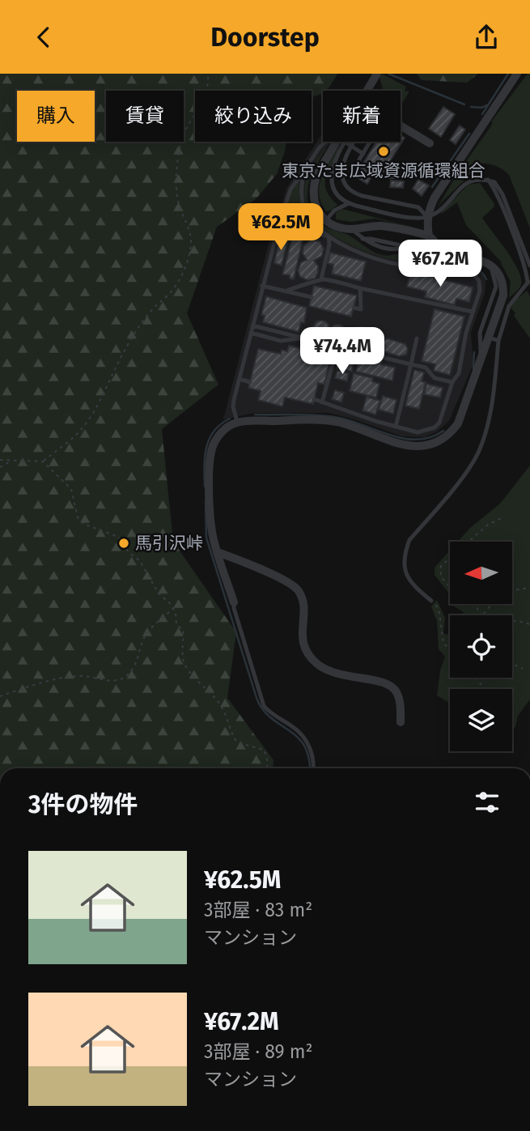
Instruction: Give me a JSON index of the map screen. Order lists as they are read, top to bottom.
{
  "places": ["東京たま広域資源循環組合", "馬引沢峠"],
  "north": "left",
  "page": {
    "header": "Doorstep",
    "chip": [
      "購入",
      "賃貸",
      "絞り込み",
      "新着"
    ],
    "price": ["¥62.5M", "¥67.2M", "¥74.4M"],
    "heading": "3件の物件",
    "list": [
      {
        "name": "¥62.5M",
        "note": "3部屋 · 83 m² · マンション"
      },
      {
        "name": "¥67.2M",
        "note": "3部屋 · 89 m² · マンション"
      }
    ]
  }
}
